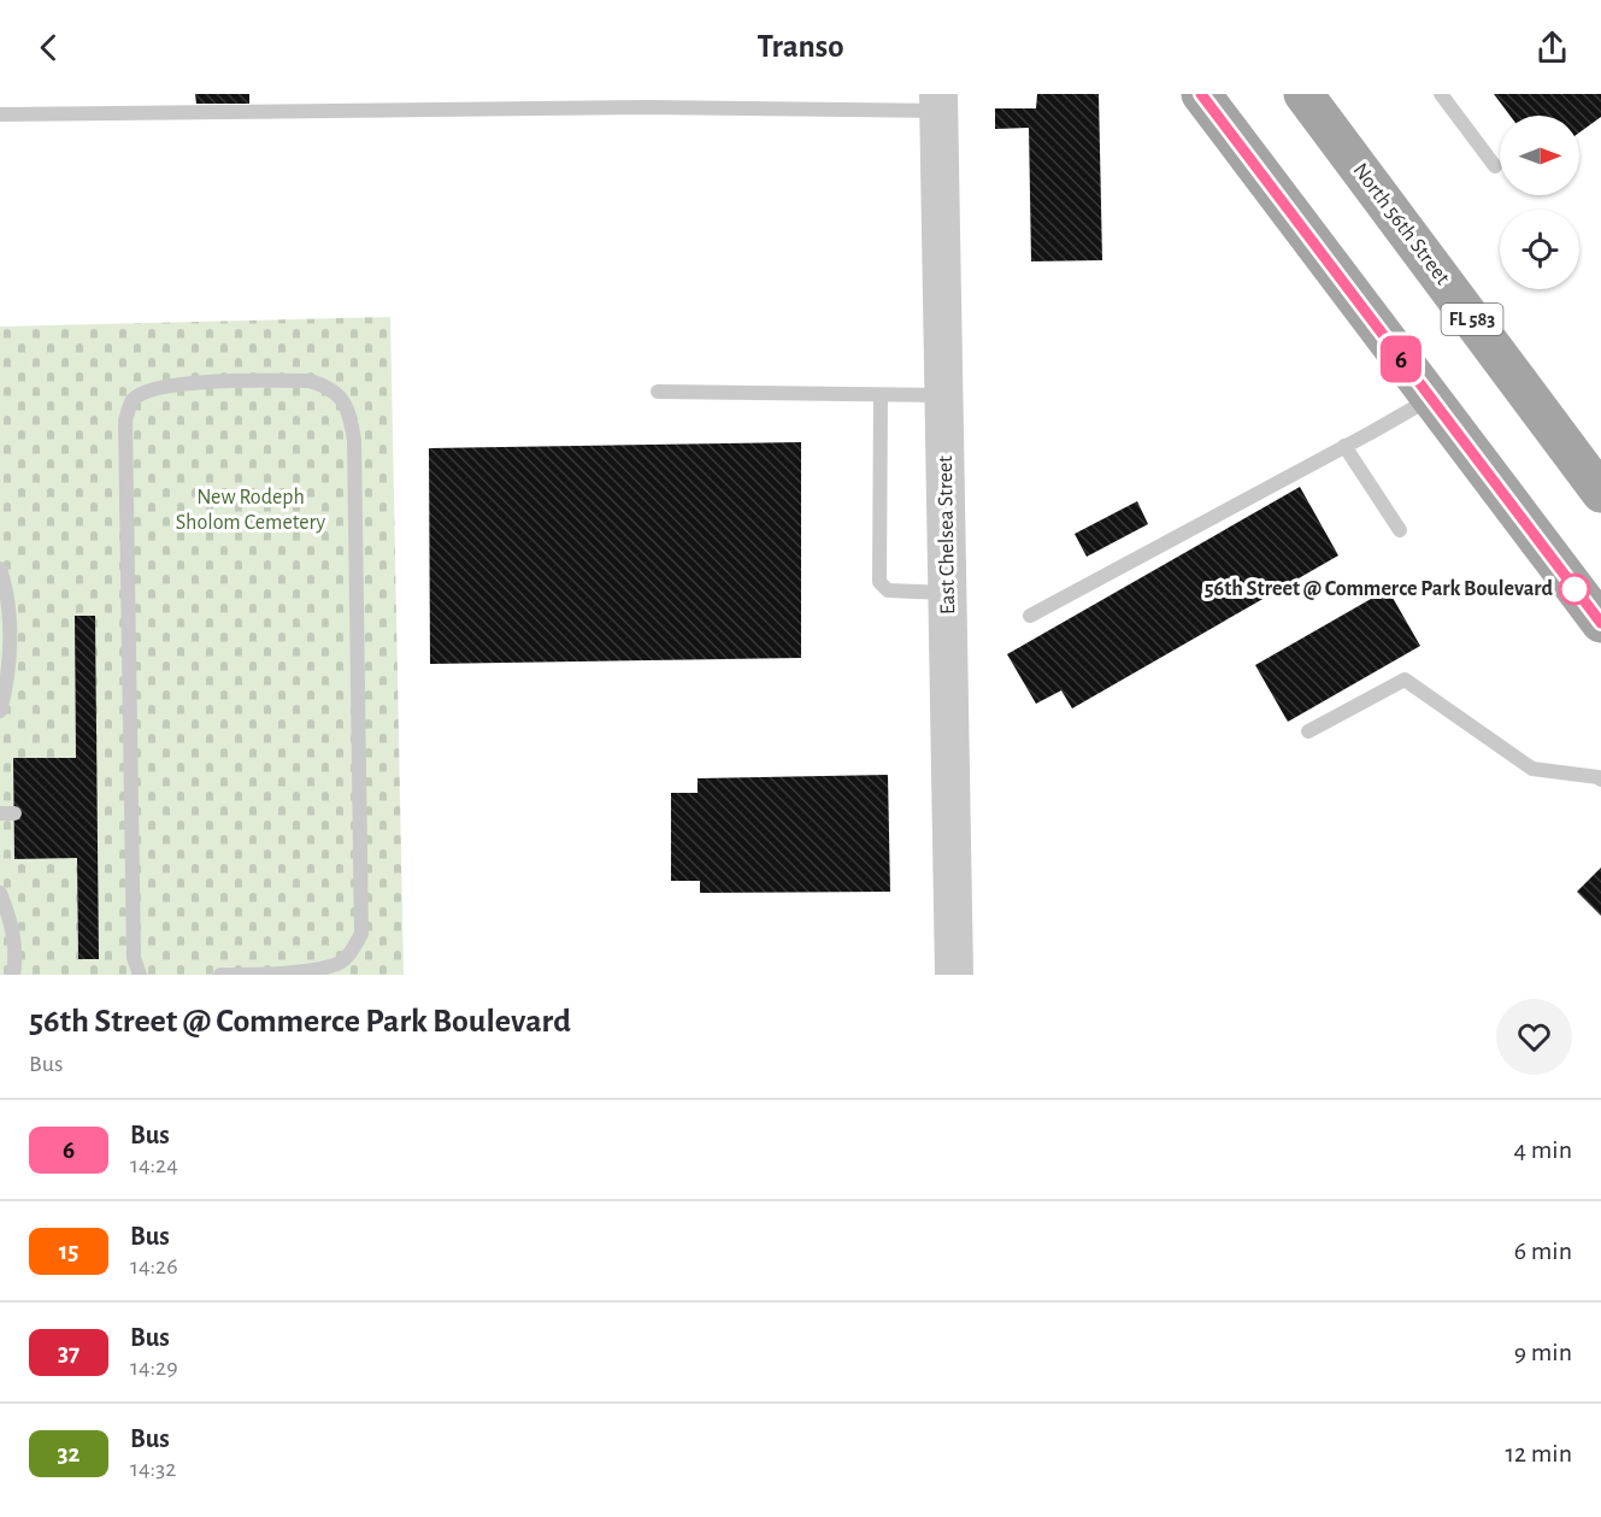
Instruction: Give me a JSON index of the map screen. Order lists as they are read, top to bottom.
{
  "streets": {
    "main road": ["North 56th Street", "FL 583"],
    "street": ["East Chelsea Street"]
  },
  "parks": ["New Rodeph Sholom Cemetery"],
  "places": ["56th Street @ Commerce Park Boulevard"],
  "lines": ["bus line 6"],
  "north": "right",
  "page": {
    "header": "Transo",
    "on_map": "6",
    "heading": ["56th Street @ Commerce Park Boulevard", "Bus"],
    "list": [
      {
        "mark": "6",
        "name": "Bus",
        "note": "14:24",
        "value": "4 min"
      },
      {
        "mark": "15",
        "name": "Bus",
        "note": "14:26",
        "value": "6 min"
      },
      {
        "mark": "37",
        "name": "Bus",
        "note": "14:29",
        "value": "9 min"
      },
      {
        "mark": "32",
        "name": "Bus",
        "note": "14:32",
        "value": "12 min"
      }
    ]
  }
}
